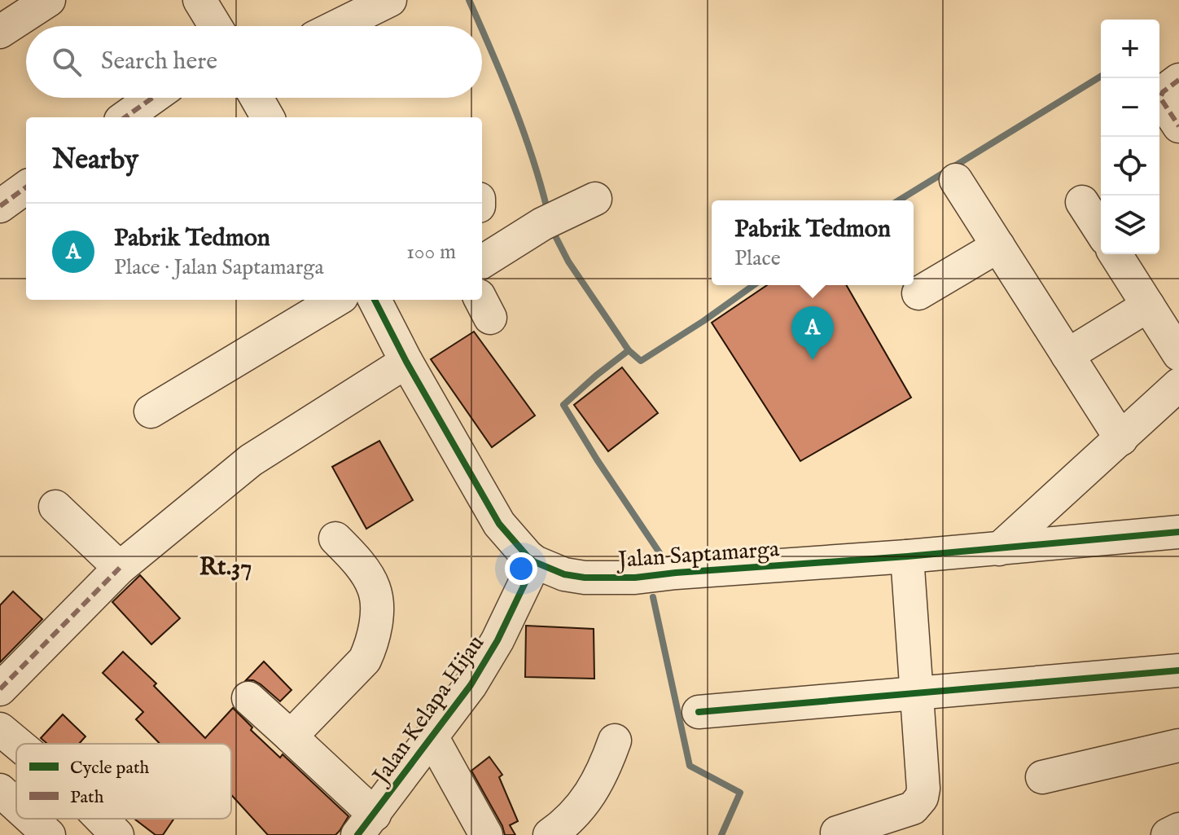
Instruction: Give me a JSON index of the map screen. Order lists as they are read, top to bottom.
{
  "streets": {
    "street": ["Jalan Saptamarga", "Jalan Kelapa Hijau"]
  },
  "crossings": [
    ["Jalan Saptamarga", "Jalan Kelapa Hijau"]
  ],
  "districts": ["Rt.37"],
  "legend": ["Cycle path", "Path"],
  "page": {
    "map_buttons": ["+", "−"],
    "search": "Search here",
    "heading": "Nearby",
    "popup": ["Pabrik Tedmon", "Place"],
    "list": [
      {
        "mark": "A",
        "name": "Pabrik Tedmon",
        "note": "Place · Jalan Saptamarga",
        "value": "100 m"
      }
    ],
    "pins": "A"
  }
}
